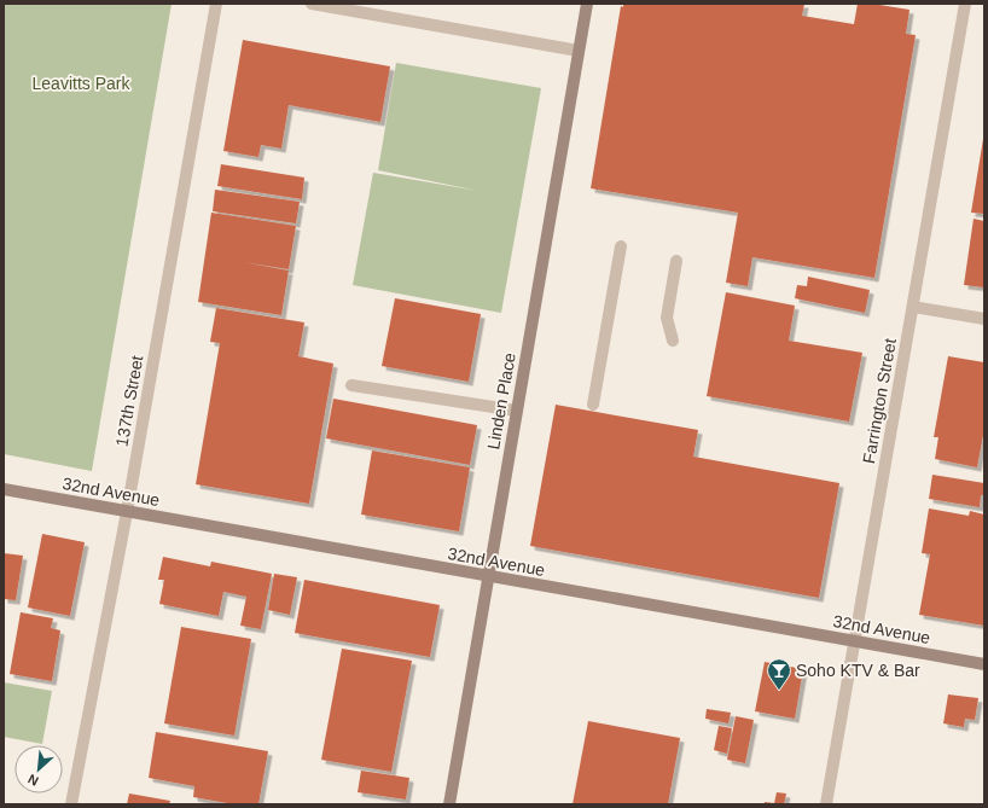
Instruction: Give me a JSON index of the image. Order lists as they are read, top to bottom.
{
  "streets": {
    "street": [
      "137th Street",
      "Linden Place",
      "Farrington Street",
      "32nd Avenue"
    ]
  },
  "crossings": [
    ["137th Street", "32nd Avenue"],
    ["Linden Place", "32nd Avenue"],
    ["Farrington Street", "32nd Avenue"]
  ],
  "parks": ["Leavitts Park"],
  "places": {
    "bar": ["Soho KTV & Bar"]
  },
  "north": "bottom left"
}
